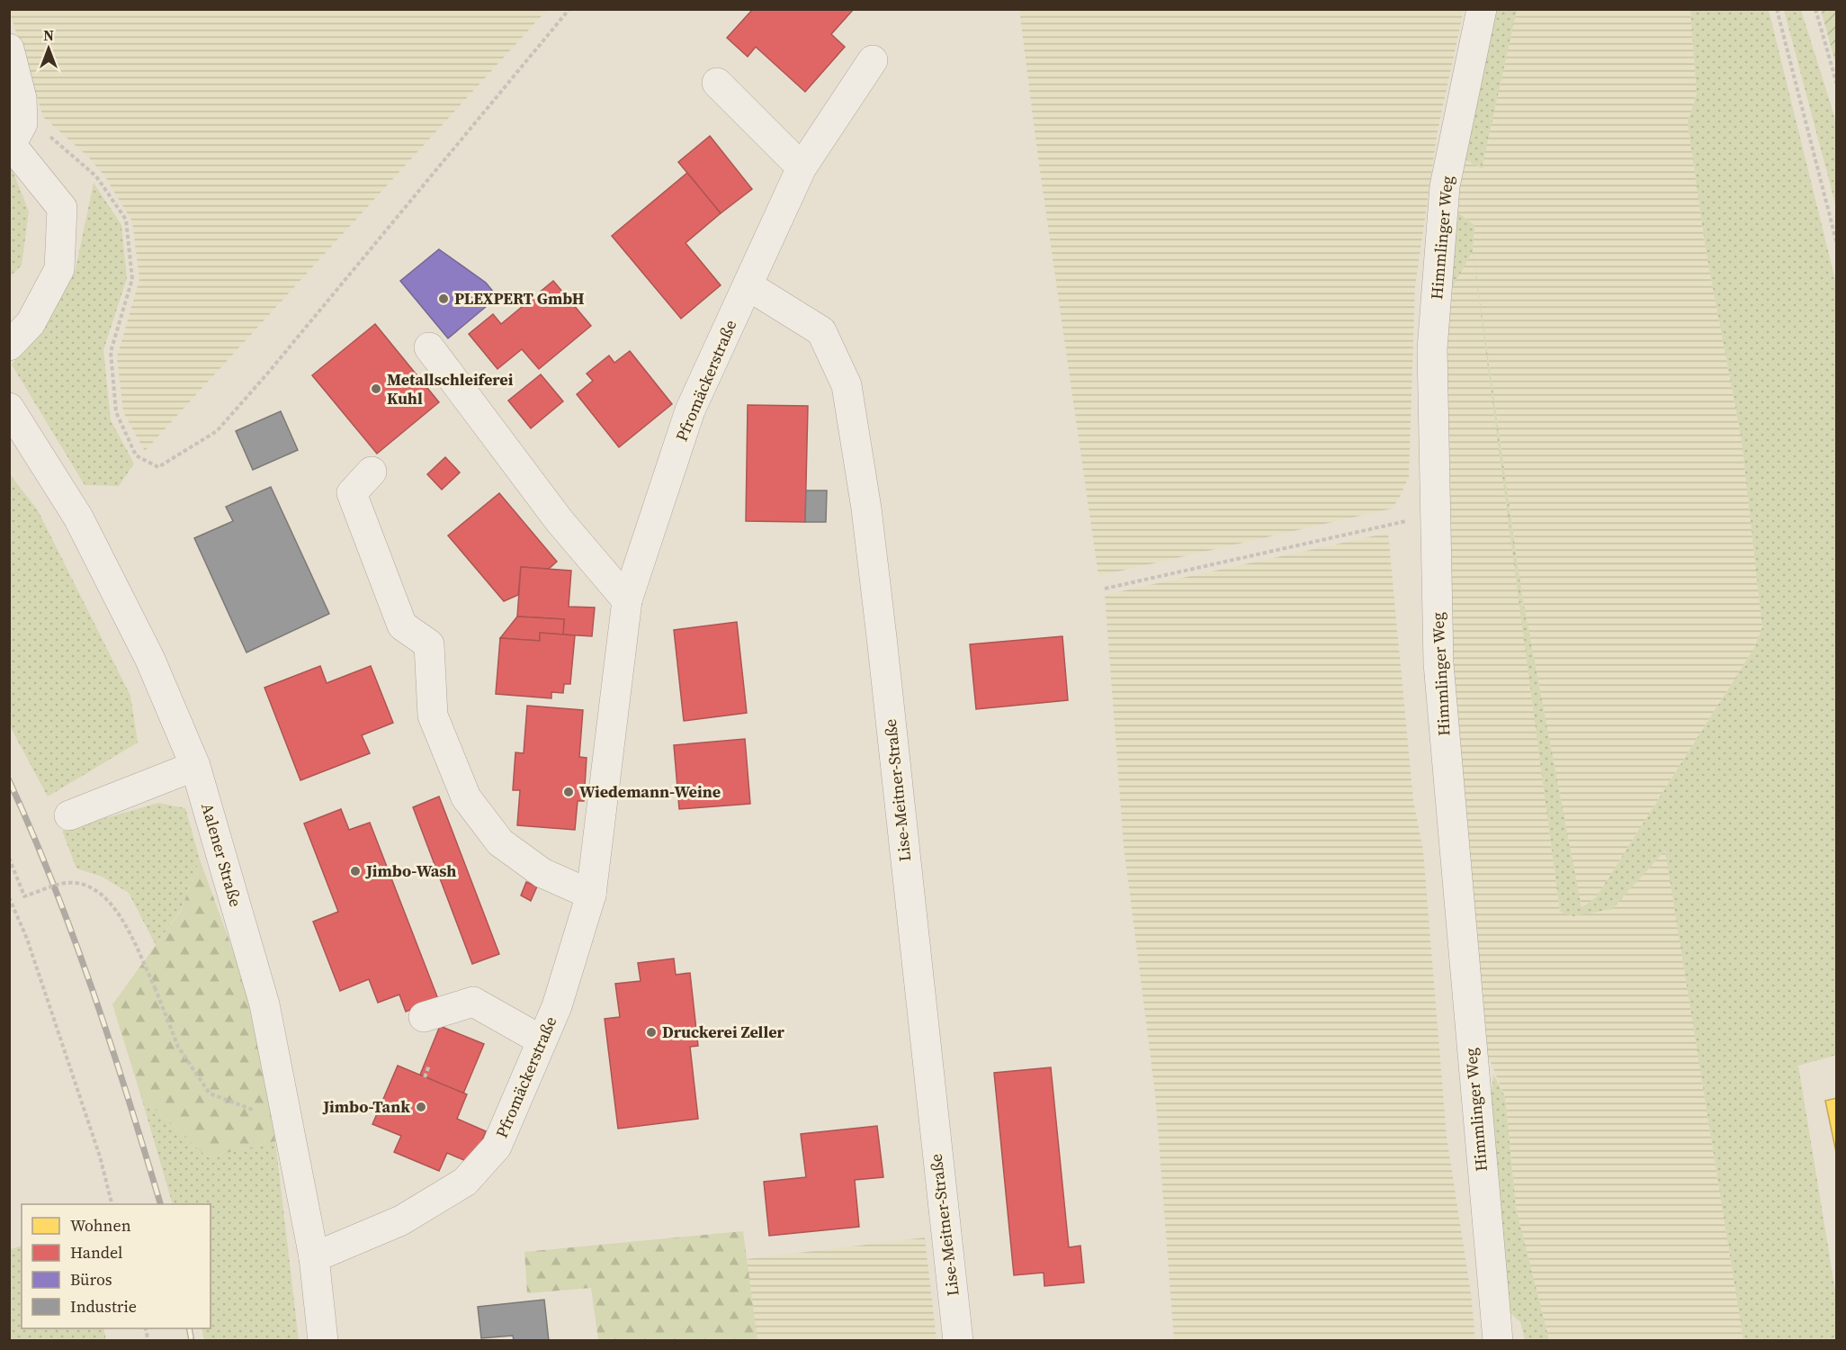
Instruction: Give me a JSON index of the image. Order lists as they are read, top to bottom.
{
  "streets": {
    "street": [
      "Himmlinger Weg",
      "Pfromäckerstraße",
      "Lise-Meitner-Straße",
      "Aalener Straße"
    ]
  },
  "crossings": [
    ["Pfromäckerstraße", "Lise-Meitner-Straße"],
    ["Pfromäckerstraße", "Aalener Straße"]
  ],
  "places": [
    "PLEXPERT GmbH",
    "Metallschleiferei Kuhl",
    "Wiedemann-Weine",
    "Jimbo-Wash",
    "Druckerei Zeller",
    "Jimbo-Tank"
  ],
  "legend": [
    "Wohnen",
    "Handel",
    "Büros",
    "Industrie"
  ],
  "north": "top"
}
